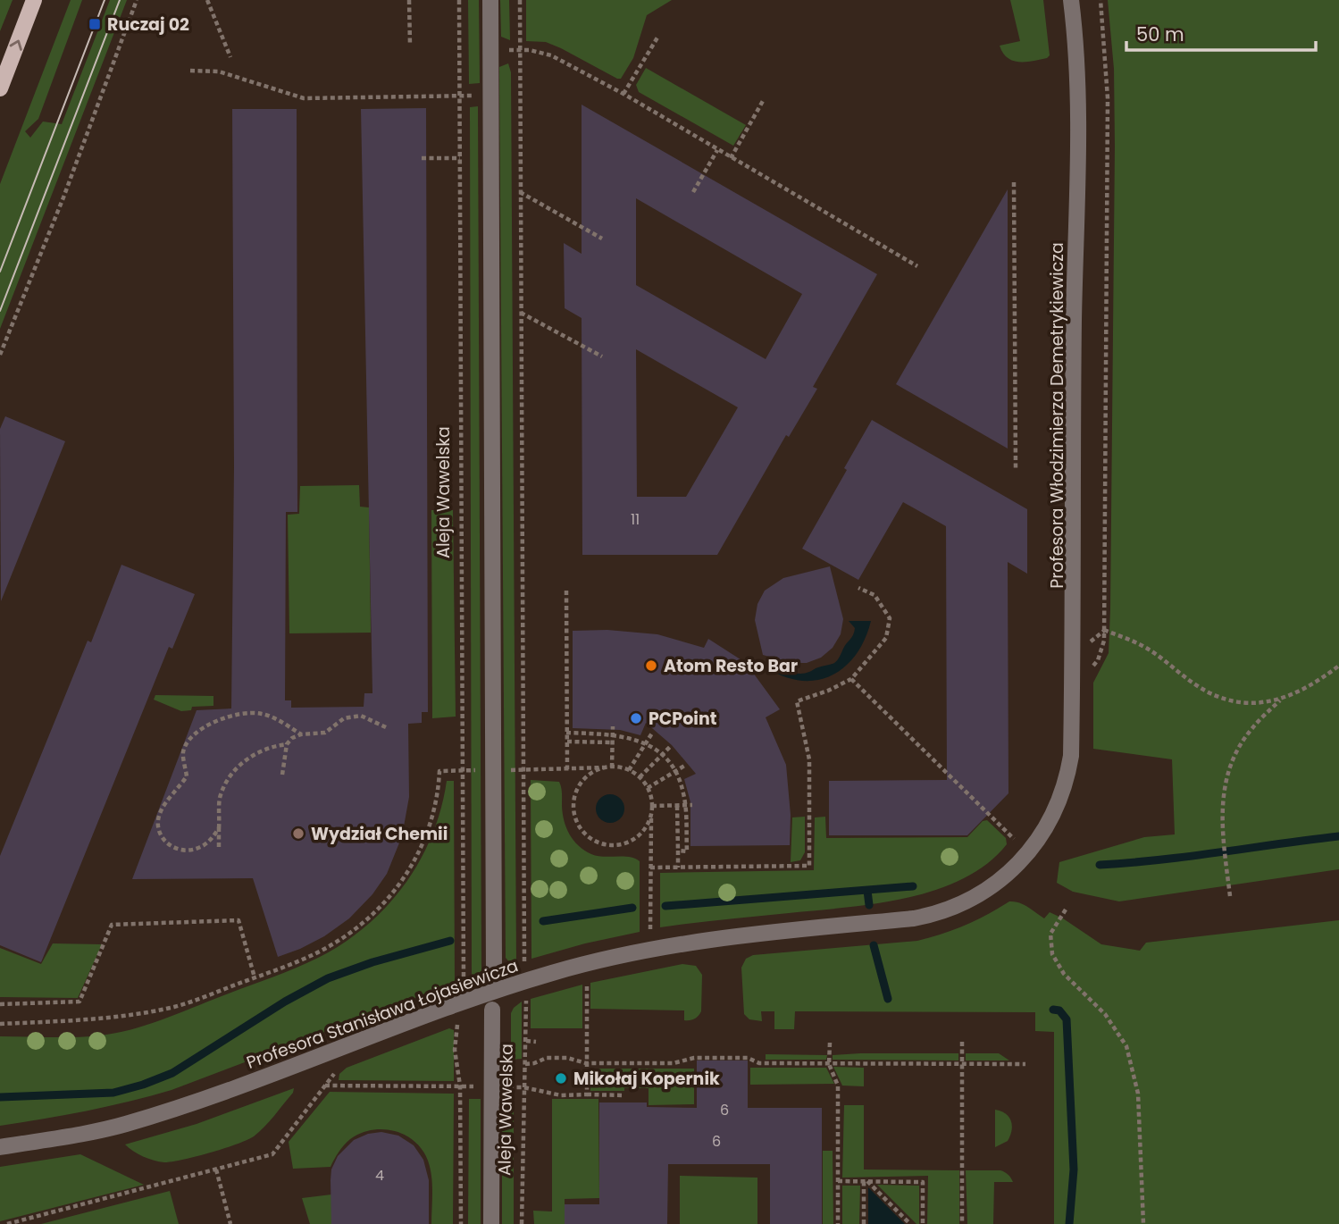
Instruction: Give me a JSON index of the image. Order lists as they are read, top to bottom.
{
  "streets": {
    "street": ["Profesora Włodzimierza Demetrykiewicza", "Aleja Wawelska", "Profesora Stanisława Łojasiewicza"]
  },
  "crossings": [
    ["Profesora Włodzimierza Demetrykiewicza", "Profesora Stanisława Łojasiewicza"]
  ],
  "places": {
    "transit": ["Ruczaj 02"],
    "other": [
      "Atom Resto Bar",
      "PCPoint",
      "Wydział Chemii",
      "Mikołaj Kopernik"
    ]
  },
  "house_numbers": [
    "11",
    "6",
    "6",
    "4"
  ],
  "scale_bar": "50 m"
}
